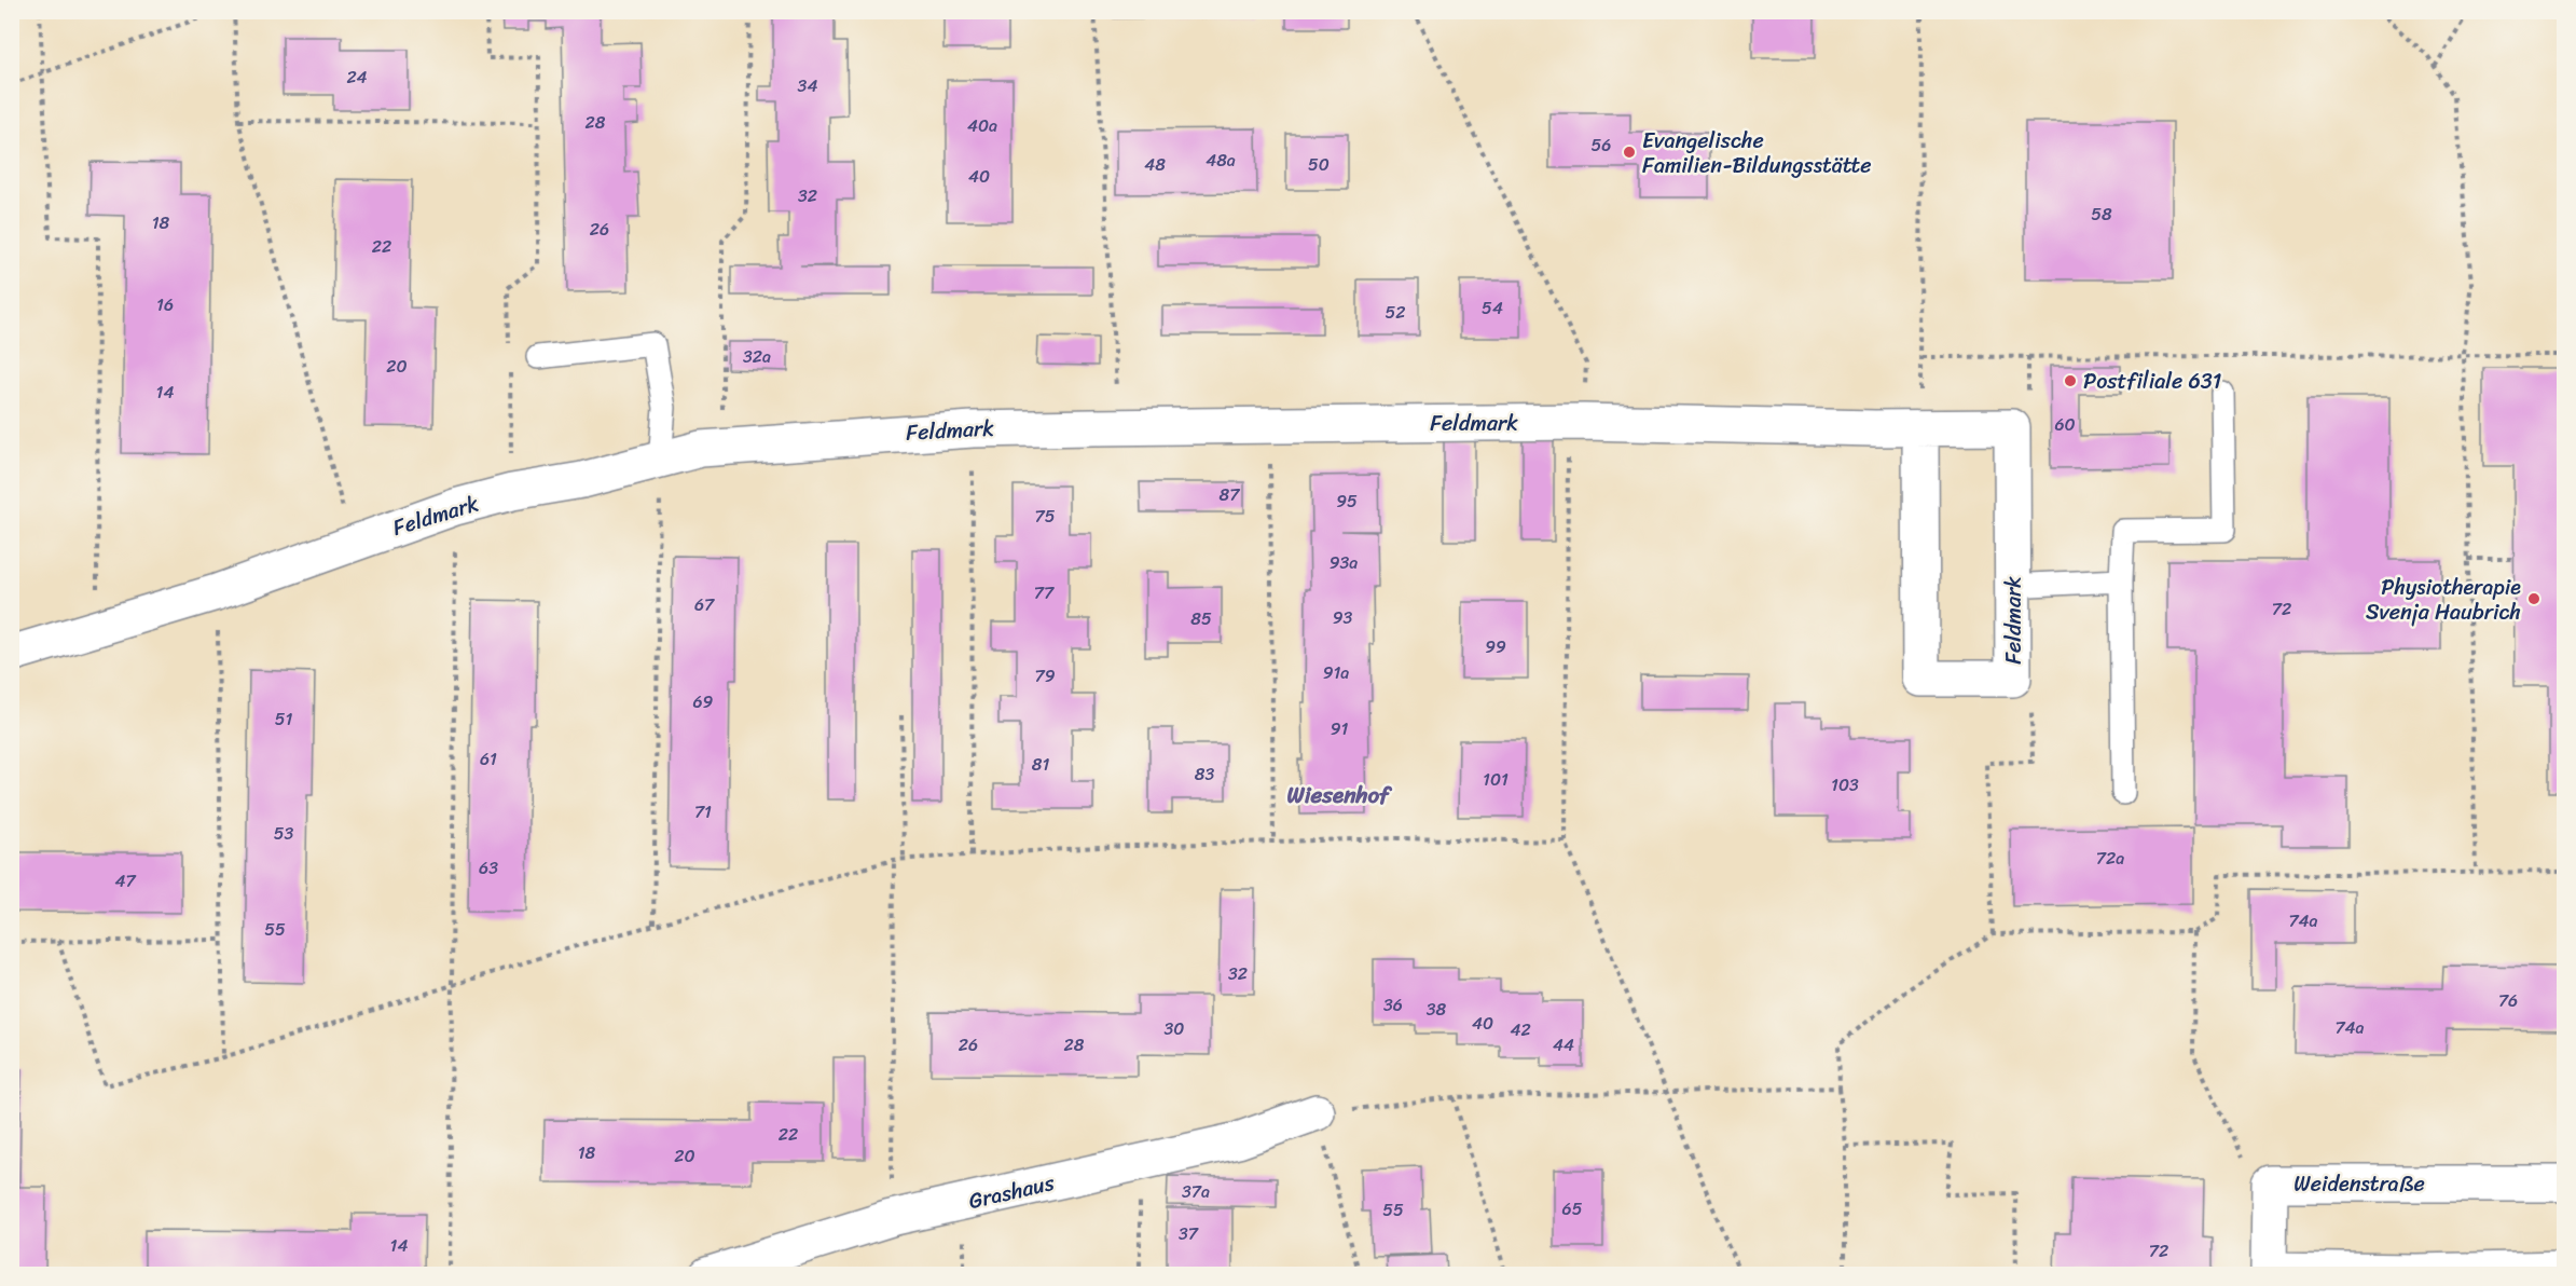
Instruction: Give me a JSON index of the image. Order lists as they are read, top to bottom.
{
  "streets": {
    "street": ["Feldmark", "Weidenstraße", "Grashaus"]
  },
  "districts": ["Wiesenhof"],
  "places": ["Evangelische Familien-Bildungsstätte", "Postfiliale 631", "Physiotherapie Svenja Haubrich"],
  "house_numbers": [
    "24",
    "34",
    "28",
    "40a",
    "56",
    "48a",
    "48",
    "50",
    "40",
    "32",
    "58",
    "18",
    "26",
    "22",
    "16",
    "54",
    "52",
    "32a",
    "20",
    "14",
    "60",
    "87",
    "95",
    "75",
    "93a",
    "77",
    "67",
    "72",
    "93",
    "85",
    "99",
    "91a",
    "79",
    "69",
    "51",
    "91",
    "61",
    "81",
    "83",
    "101",
    "103",
    "71",
    "53",
    "72a",
    "63",
    "47",
    "74a",
    "55",
    "32",
    "76",
    "36",
    "38",
    "40",
    "74a",
    "30",
    "42",
    "26",
    "28",
    "44",
    "22",
    "18",
    "20",
    "37a",
    "65",
    "55",
    "37",
    "14",
    "72"
  ]
}
